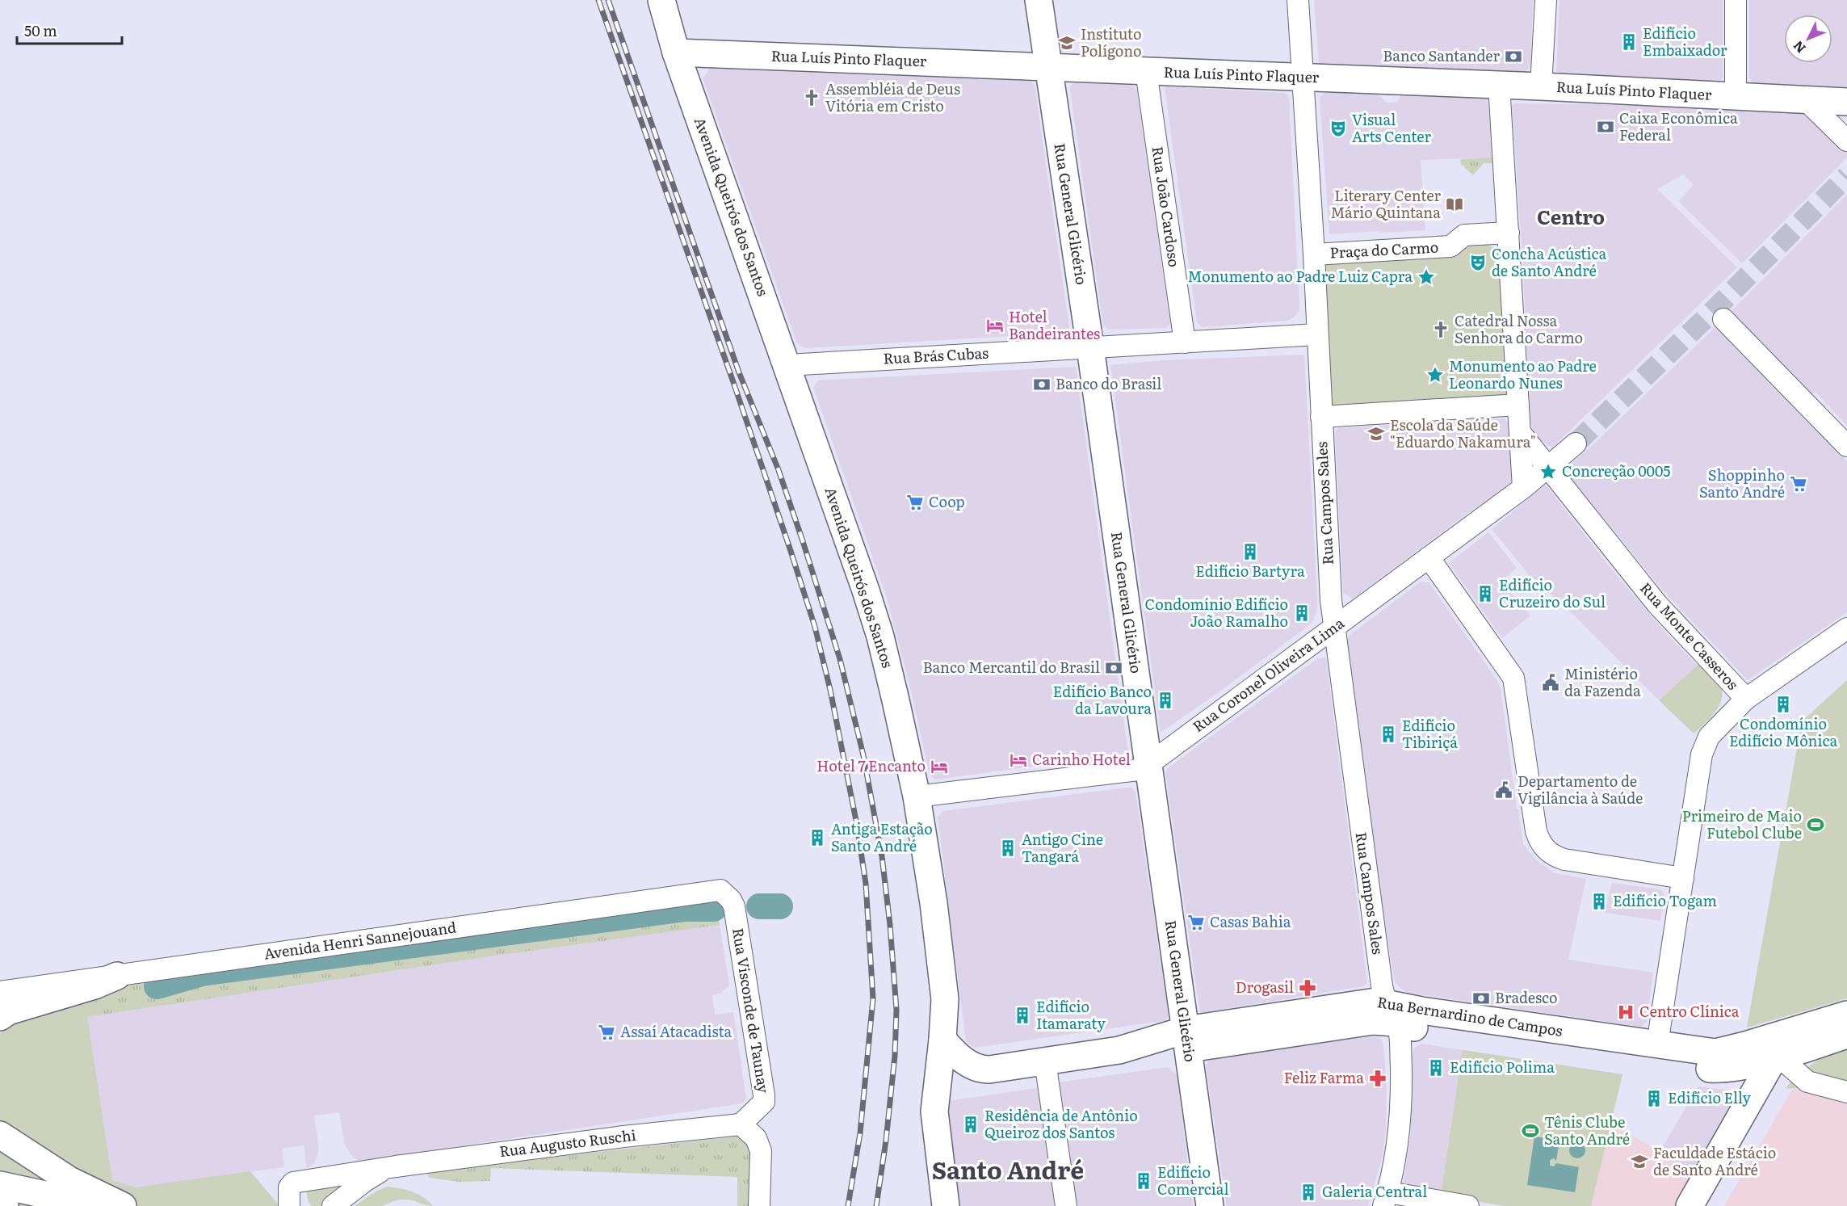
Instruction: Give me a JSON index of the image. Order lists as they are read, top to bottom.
{
  "streets": {
    "main road": [
      "Rua Luís Pinto Flaquer",
      "Avenida Queirós dos Santos",
      "Rua General Glicério",
      "Rua Bernardino de Campos"
    ],
    "street": [
      "Rua João Cardoso",
      "Praça do Carmo",
      "Rua Brás Cubas",
      "Rua Campos Sales",
      "Rua Monte Casseros",
      "Rua Coronel Oliveira Lima",
      "Avenida Henri Sannejouand",
      "Rua Visconde de Taunay",
      "Rua Augusto Ruschi"
    ]
  },
  "crossings": [
    ["Rua Luís Pinto Flaquer", "Avenida Queirós dos Santos"],
    ["Rua Luís Pinto Flaquer", "Rua João Cardoso"],
    ["Rua Luís Pinto Flaquer", "Rua General Glicério"],
    ["Rua Luís Pinto Flaquer", "Rua Campos Sales"],
    ["Avenida Queirós dos Santos", "Rua Brás Cubas"],
    ["Avenida Queirós dos Santos", "Rua Coronel Oliveira Lima"],
    ["Avenida Queirós dos Santos", "Rua Bernardino de Campos"],
    ["Rua João Cardoso", "Rua Brás Cubas"],
    ["Rua General Glicério", "Rua Brás Cubas"],
    ["Rua General Glicério", "Rua Coronel Oliveira Lima"],
    ["Rua General Glicério", "Rua Bernardino de Campos"],
    ["Praça do Carmo", "Rua Campos Sales"],
    ["Rua Brás Cubas", "Rua Campos Sales"],
    ["Rua Campos Sales", "Rua Coronel Oliveira Lima"],
    ["Rua Campos Sales", "Rua Bernardino de Campos"],
    ["Rua Monte Casseros", "Rua Coronel Oliveira Lima"],
    ["Rua Monte Casseros", "Rua Bernardino de Campos"],
    ["Avenida Henri Sannejouand", "Rua Visconde de Taunay"],
    ["Rua Visconde de Taunay", "Rua Augusto Ruschi"]
  ],
  "districts": ["Centro", "Santo André"],
  "places": {
    "building": [
      "Edifício Embaixador",
      "Edifício Bartyra",
      "Edifício Cruzeiro do Sul",
      "Condomínio Edifício João Ramalho",
      "Edifício Banco da Lavoura",
      "Condomínio Edifício Mônica",
      "Edifício Tibiriçá",
      "Antiga Estação Santo André",
      "Antigo Cine Tangará",
      "Edifício Togam",
      "Edifício Itamaraty",
      "Edifício Polima",
      "Edifício Elly",
      "Residência de Antônio Queiroz dos Santos",
      "Edifício Comercial",
      "Galeria Central"
    ],
    "school or university": ["Instituto Polígono", "Escola da Saúde \"Eduardo Nakamura\"", "Faculdade Estácio de Santo André"],
    "bank": [
      "Banco Santander",
      "Caixa Econômica Federal",
      "Banco do Brasil",
      "Banco Mercantil do Brasil",
      "Bradesco"
    ],
    "church": ["Assembléia de Deus Vitória em Cristo", "Catedral Nossa Senhora do Carmo"],
    "theatre": ["Visual Arts Center", "Concha Acústica de Santo André"],
    "library": ["Literary Center Mário Quintana"],
    "place": ["Monumento ao Padre Luiz Capra", "Monumento ao Padre Leonardo Nunes", "Concreção 0005"],
    "hotel": ["Hotel Bandeirantes", "Carinho Hotel", "Hotel 7 Encanto"],
    "supermarket": [
      "Shoppinho Santo André",
      "Coop",
      "Casas Bahia",
      "Assaí Atacadista"
    ],
    "public building": ["Ministério da Fazenda", "Departamento de Vigilância à Saúde"],
    "sports": ["Primeiro de Maio Futebol Clube", "Tênis Clube Santo André"],
    "pharmacy": ["Drogasil", "Feliz Farma"],
    "hospital": ["Centro Clínica"]
  },
  "scale_bar": "50 m",
  "north": "bottom left"
}
